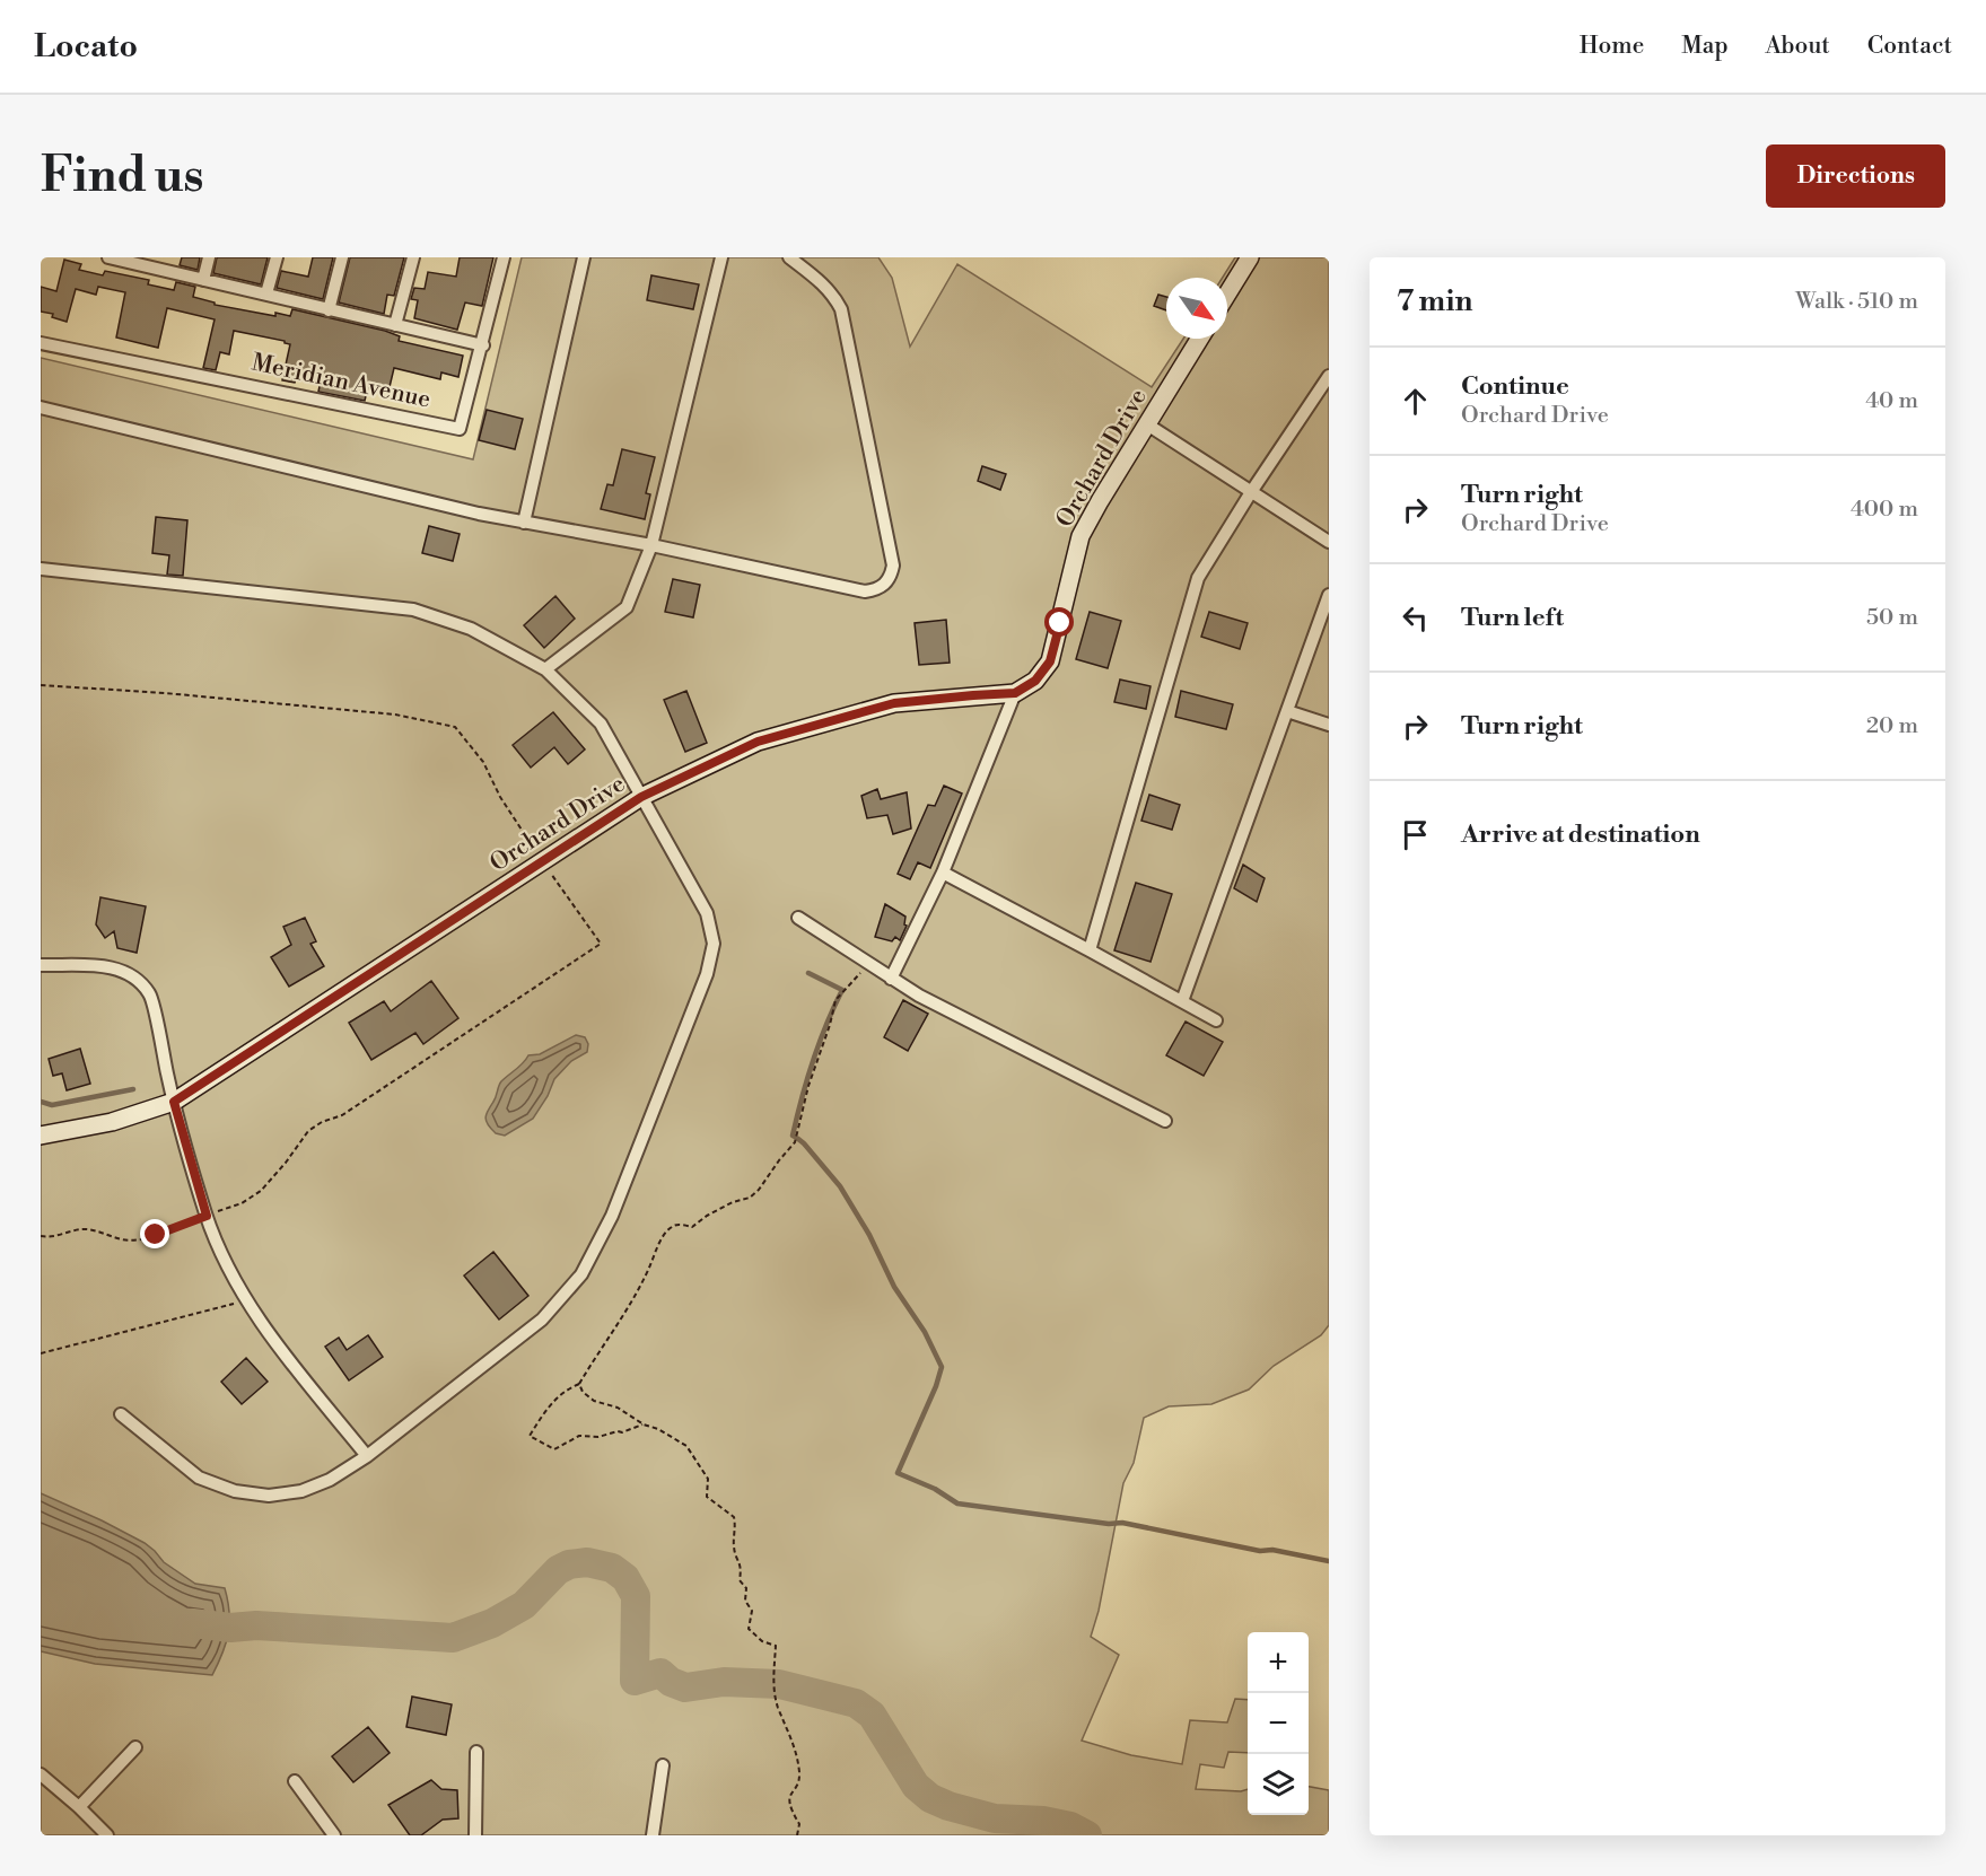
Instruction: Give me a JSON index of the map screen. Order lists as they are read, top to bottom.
{
  "streets": {
    "street": ["Meridian Avenue", "Orchard Drive"]
  },
  "north": "bottom right",
  "page": {
    "header": "Locato",
    "nav": [
      "Home",
      "Map",
      "About",
      "Contact"
    ],
    "buttons": "Directions",
    "title": "Find us",
    "heading": ["7 min", "Walk · 510 m"],
    "list": [
      ["Continue", "Orchard Drive", "40 m"],
      ["Turn right", "Orchard Drive", "400 m"],
      ["Turn left", "50 m"],
      ["Turn right", "20 m"],
      "Arrive at destination"
    ],
    "map_buttons": ["+", "−"]
  }
}
